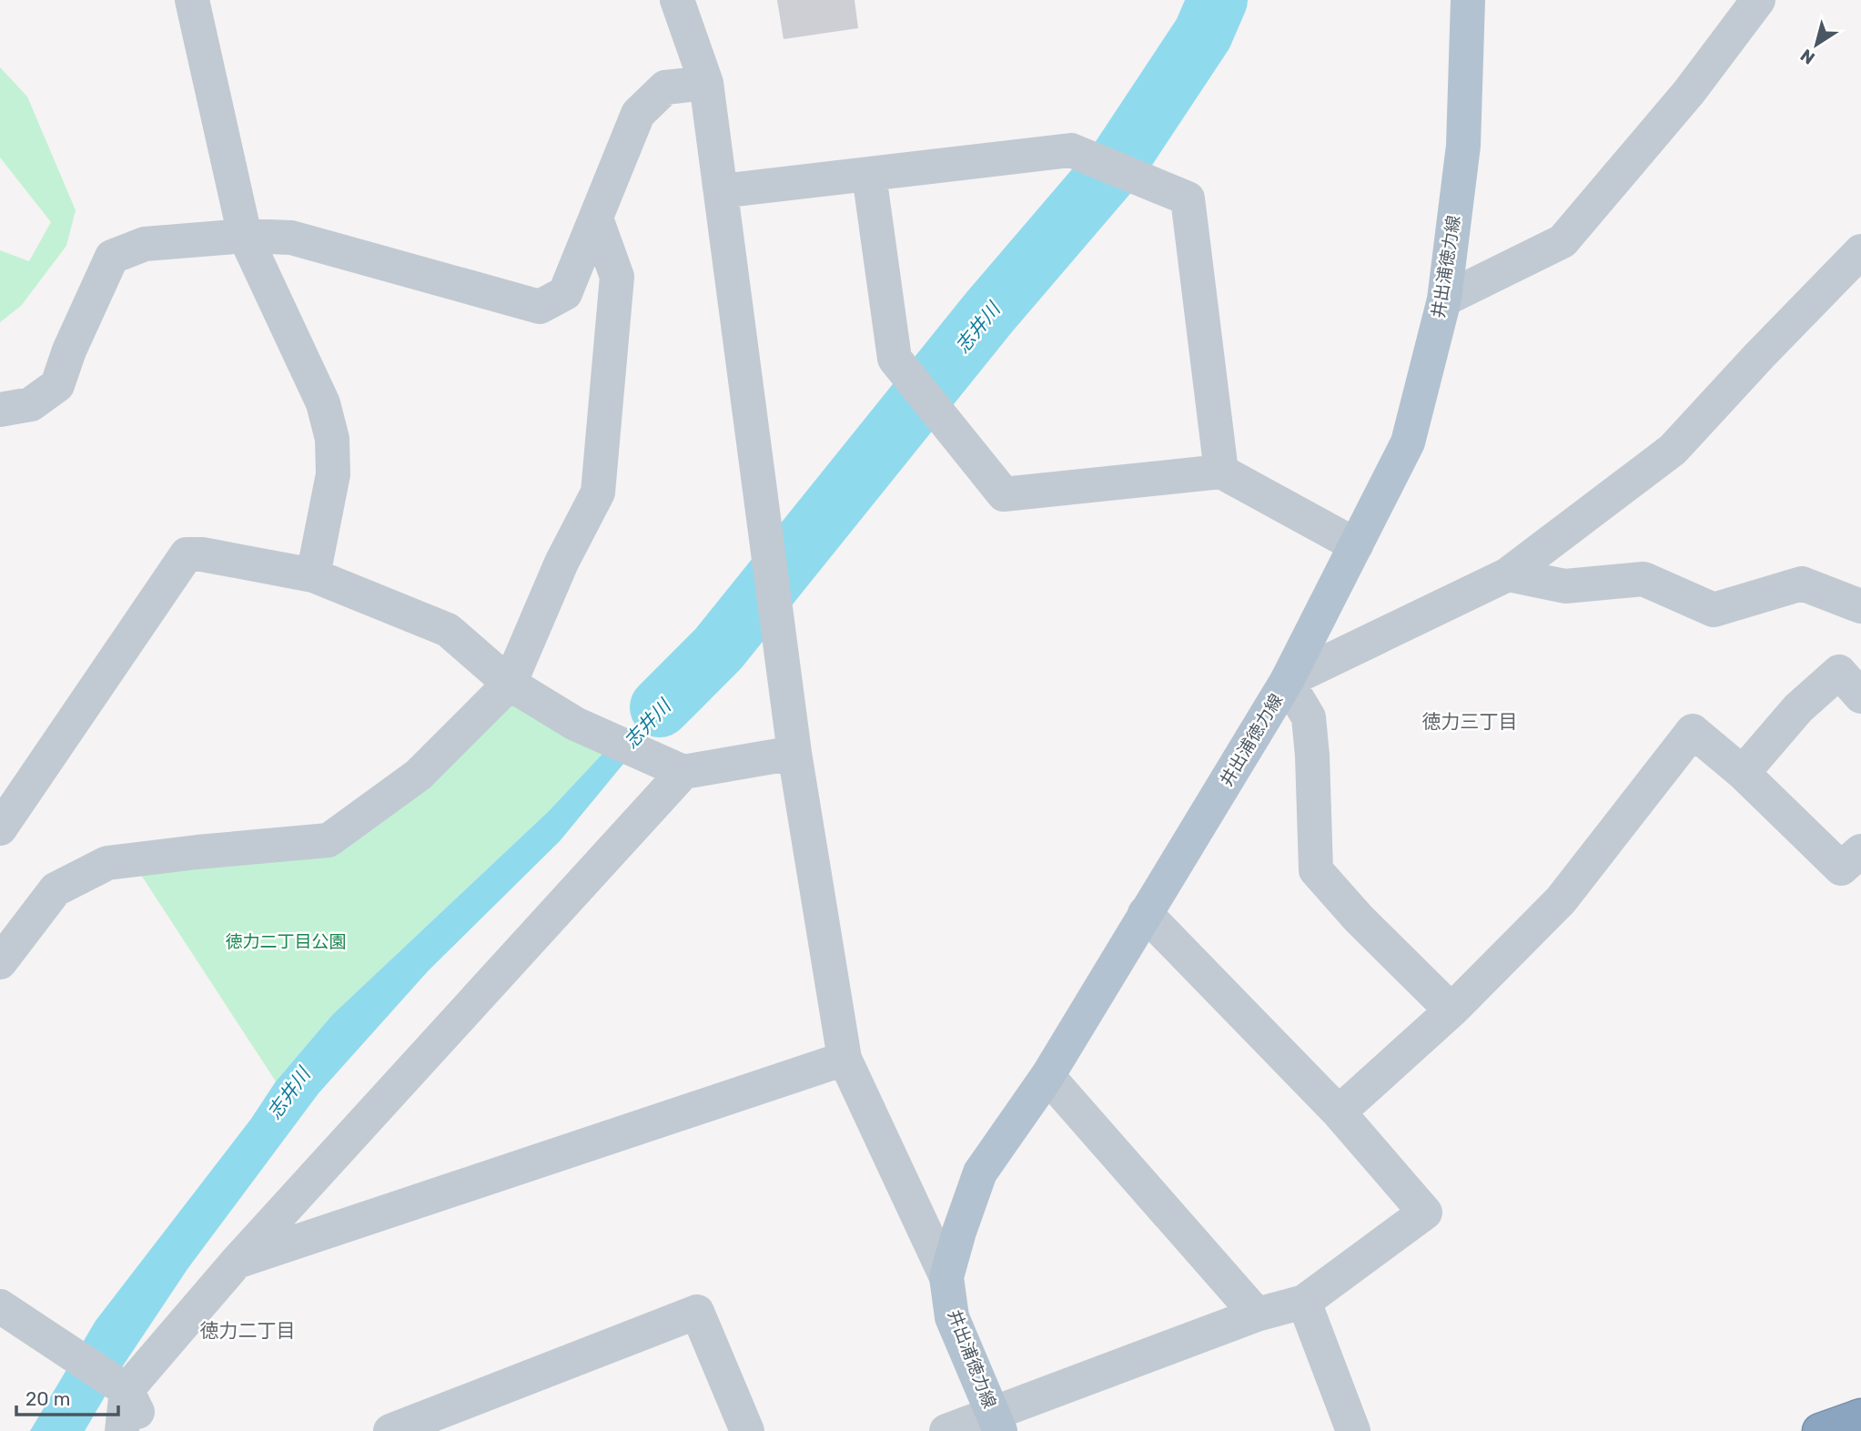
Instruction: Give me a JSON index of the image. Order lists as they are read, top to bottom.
{
  "streets": {
    "main road": ["井出浦徳力線"]
  },
  "districts": ["徳力三丁目", "徳力二丁目"],
  "water": ["志井川"],
  "parks": ["徳力二丁目公園"],
  "scale_bar": "20 m",
  "north": "bottom left"
}
